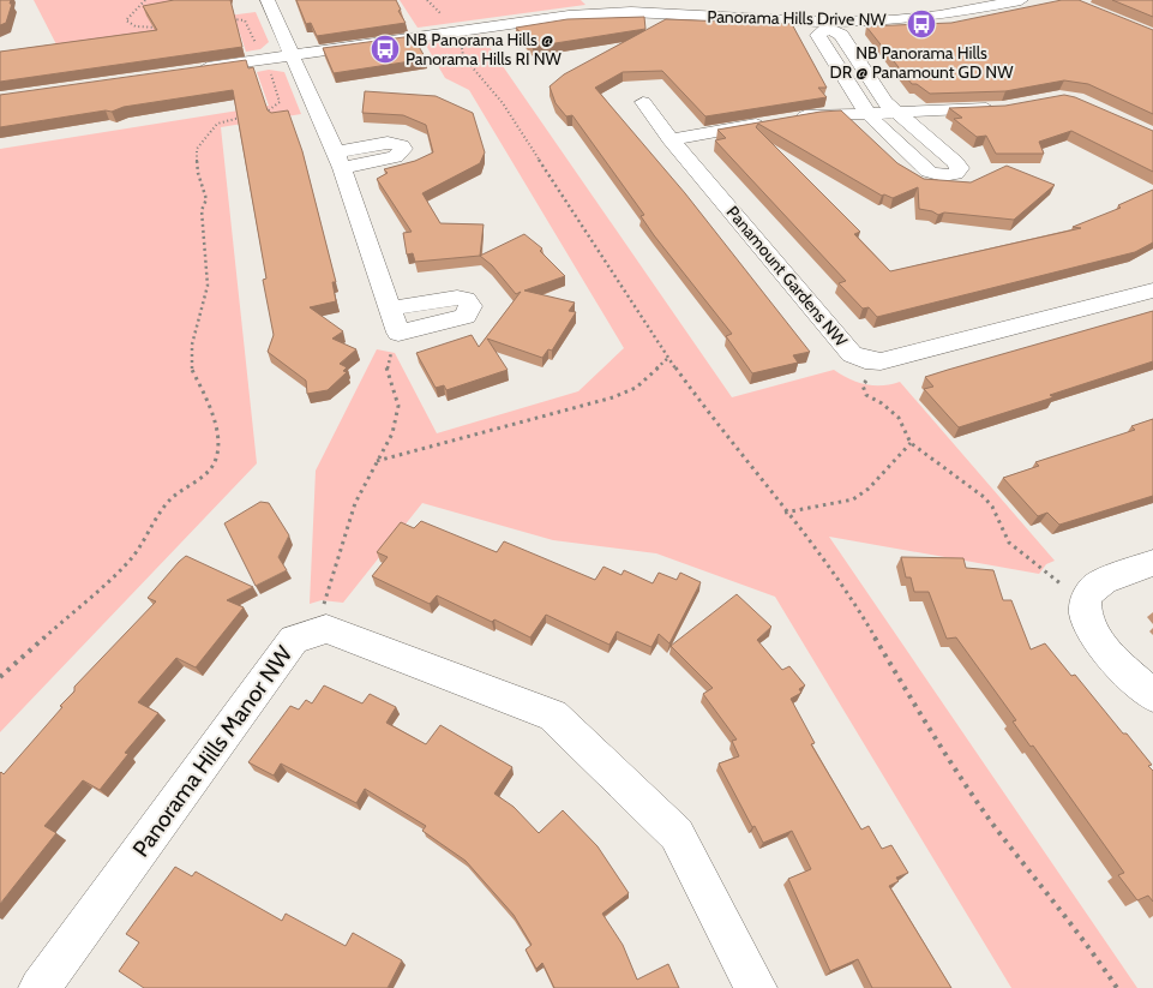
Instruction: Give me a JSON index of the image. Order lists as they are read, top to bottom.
{
  "streets": {
    "street": ["Panorama Hills Drive NW", "Panamount Gardens NW", "Panorama Hills Manor NW"]
  },
  "places": {
    "bus stop": ["NB Panorama Hills DR @ Panamount GD NW", "NB Panorama Hills @ Panorama Hills RI NW"]
  }
}
